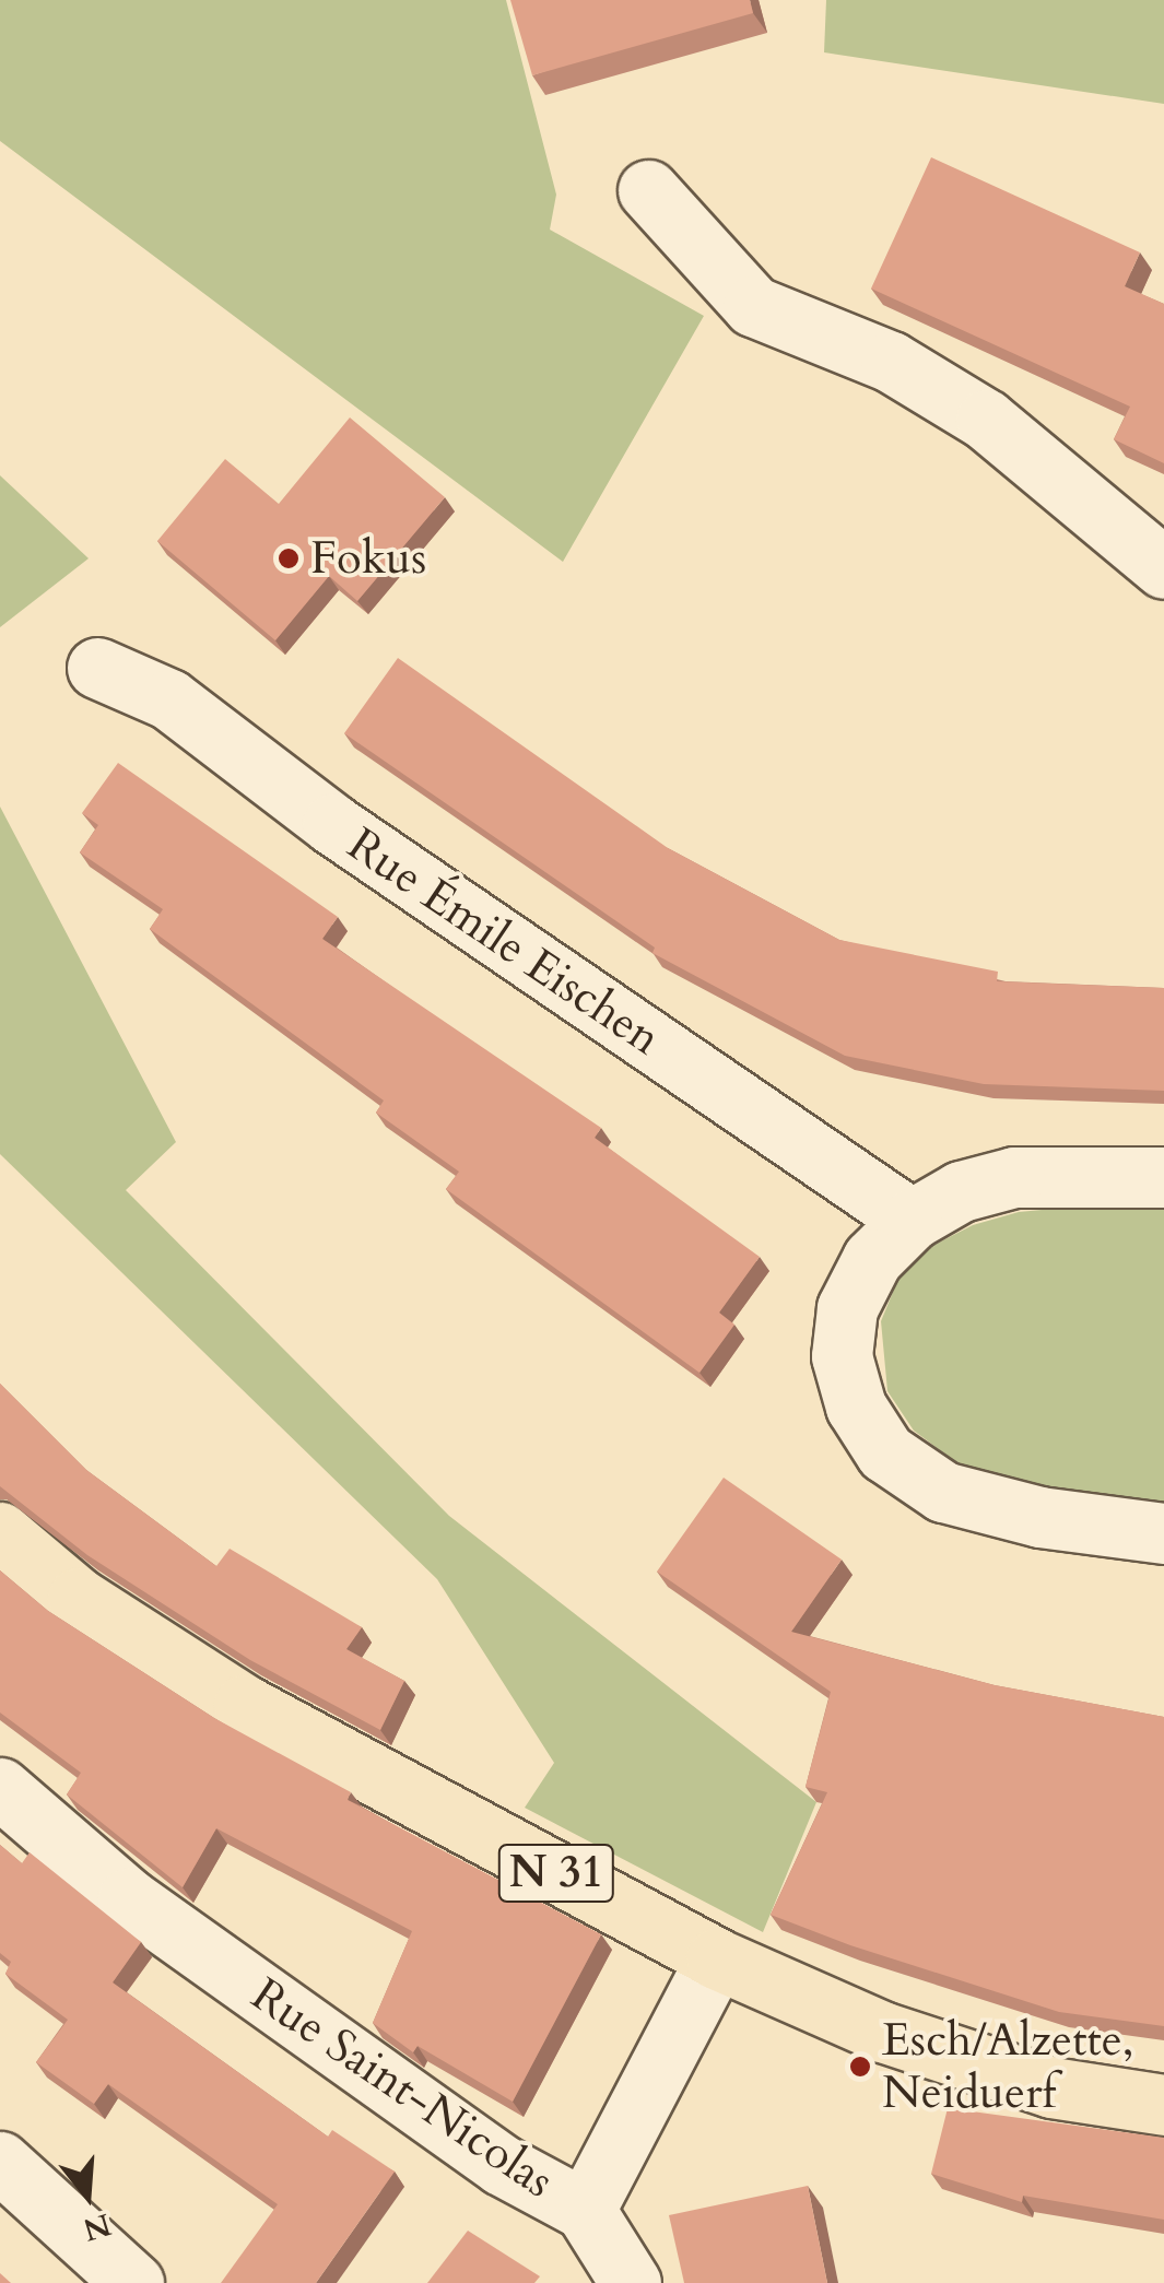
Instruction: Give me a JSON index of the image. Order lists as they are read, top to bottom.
{
  "streets": {
    "main road": ["N 31"],
    "street": ["Rue Émile Eischen", "Rue Saint-Nicolas"]
  },
  "crossings": [
    ["N 31", "Rue Saint-Nicolas"]
  ],
  "places": ["Fokus", "Esch/Alzette, Neiduerf"],
  "north": "bottom"
}
